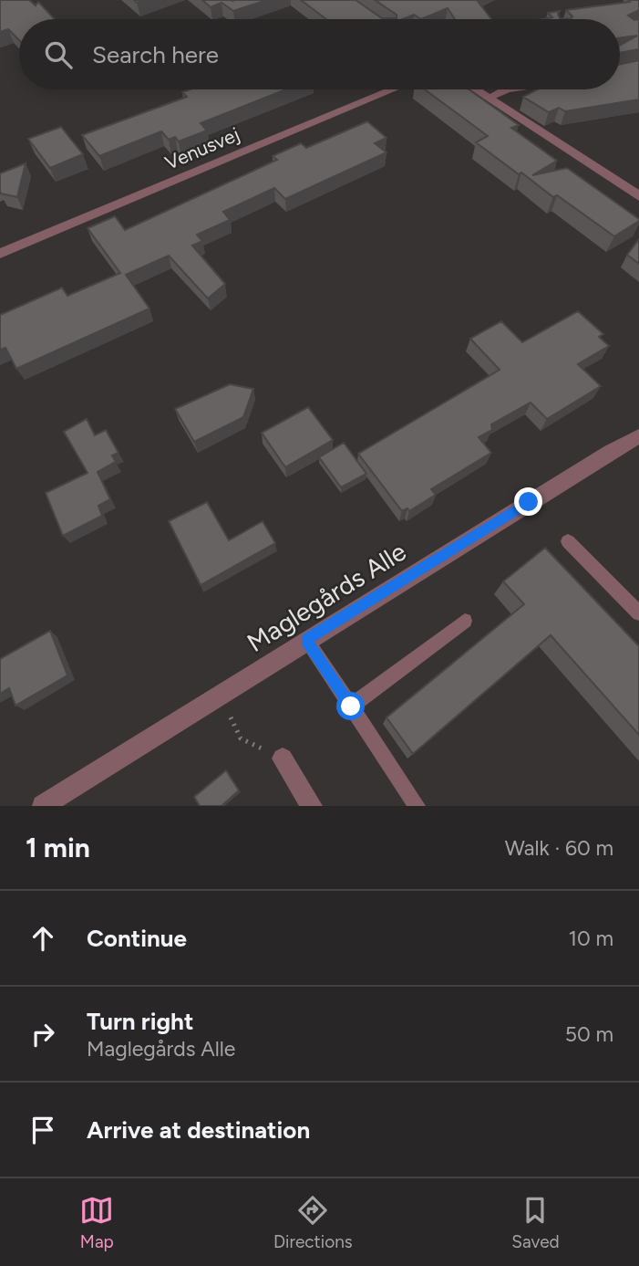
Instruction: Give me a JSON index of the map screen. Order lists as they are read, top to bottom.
{
  "streets": {
    "street": ["Venusvej", "Maglegårds Alle"]
  },
  "page": {
    "search": "Search here",
    "heading": ["1 min", "Walk · 60 m"],
    "list": [
      ["Continue", "10 m"],
      ["Turn right", "Maglegårds Alle", "50 m"],
      "Arrive at destination"
    ],
    "nav": ["Map", "Directions", "Saved"]
  }
}
